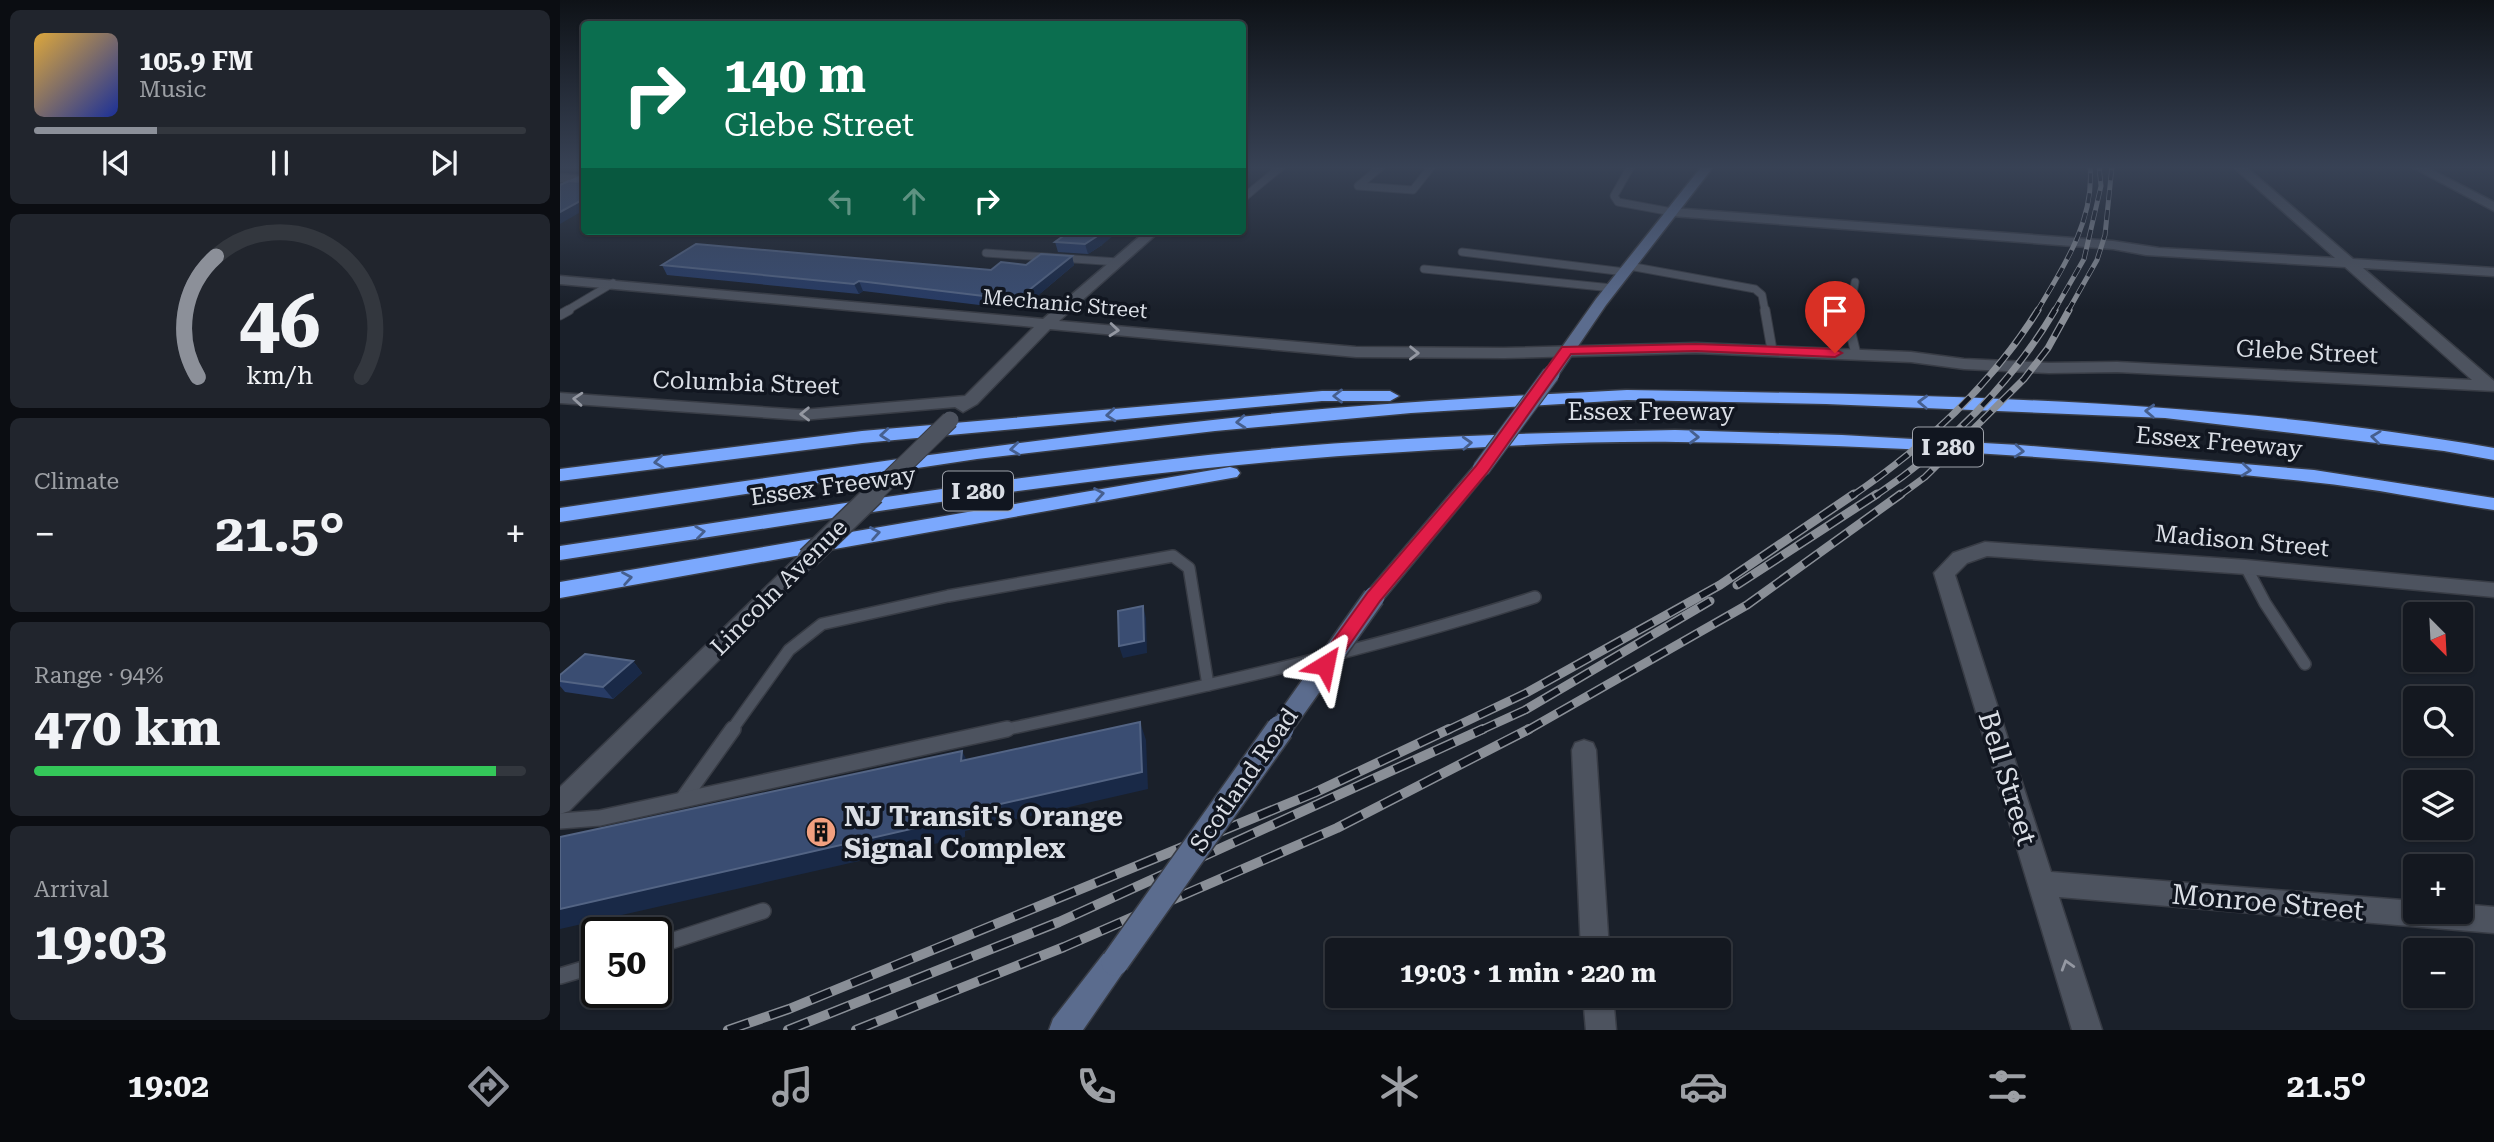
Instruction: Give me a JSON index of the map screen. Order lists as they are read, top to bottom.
{
  "streets": {
    "highway": ["Essex Freeway", "I 280"],
    "main road": ["Scotland Road"],
    "street": [
      "Mechanic Street",
      "Glebe Street",
      "Columbia Street",
      "Madison Street",
      "Lincoln Avenue",
      "Bell Street",
      "Monroe Street"
    ]
  },
  "crossings": [
    ["Mechanic Street", "Glebe Street"],
    ["Mechanic Street", "Lincoln Avenue"],
    ["Mechanic Street", "Scotland Road"],
    ["Glebe Street", "Scotland Road"],
    ["Columbia Street", "Lincoln Avenue"],
    ["Madison Street", "Bell Street"],
    ["Bell Street", "Monroe Street"]
  ],
  "one_way": ["Mechanic Street", "Columbia Street"],
  "places": {
    "building": ["NJ Transit's Orange Signal Complex"]
  },
  "north": "bottom right",
  "page": {
    "turn": ["140 m", "Glebe Street"],
    "song": ["105.9 FM", "Music"],
    "tile": [
      "Climate",
      ["Range · 94%", "470 km"],
      ["Arrival", "19:03"]
    ],
    "heat": ["−", "21.5°", "+"],
    "map_buttons": ["+", "−"],
    "limit": "50",
    "trip": "19:03 · 1 min · 220 m",
    "tabs": ["19:02", "21.5°"],
    "gauge": ["46", "km/h"]
  }
}
